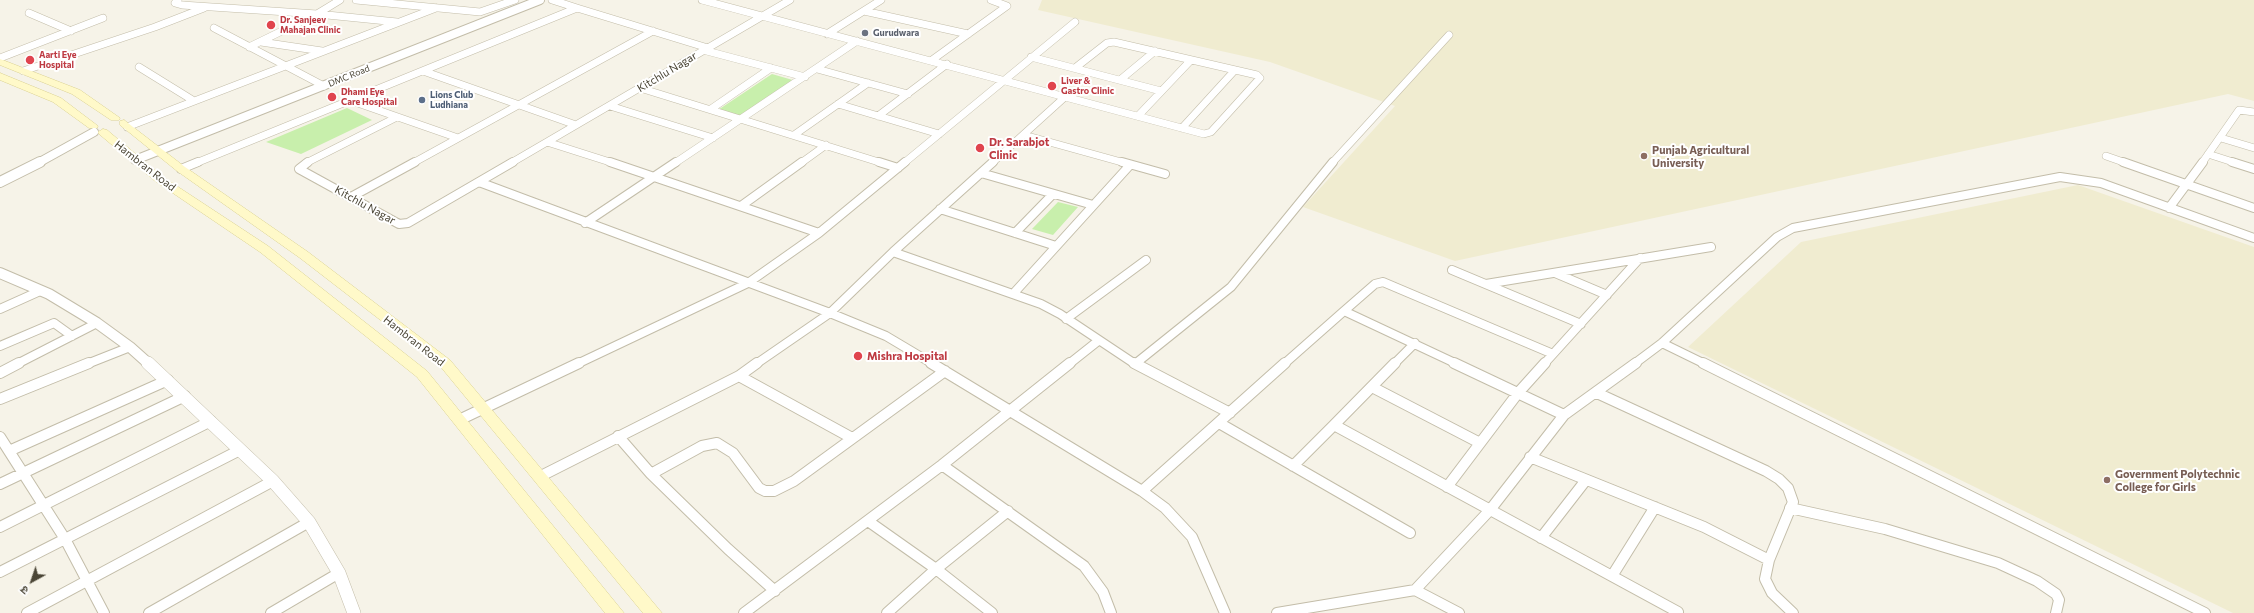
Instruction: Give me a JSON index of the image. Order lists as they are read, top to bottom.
{
  "streets": {
    "main road": ["Hambran Road"],
    "street": ["Kitchlu Nagar", "DMC Road"]
  },
  "places": [
    "Dr. Sanjeev Mahajan Clinic",
    "Gurudwara",
    "Aarti Eye Hospital",
    "Liver & Gastro Clinic",
    "Dhami Eye Care Hospital",
    "Lions Club Ludhiana",
    "Dr. Sarabjot Clinic",
    "Punjab Agricultural University",
    "Mishra Hospital",
    "Government Polytechnic College for Girls"
  ],
  "north": "bottom left"
}
